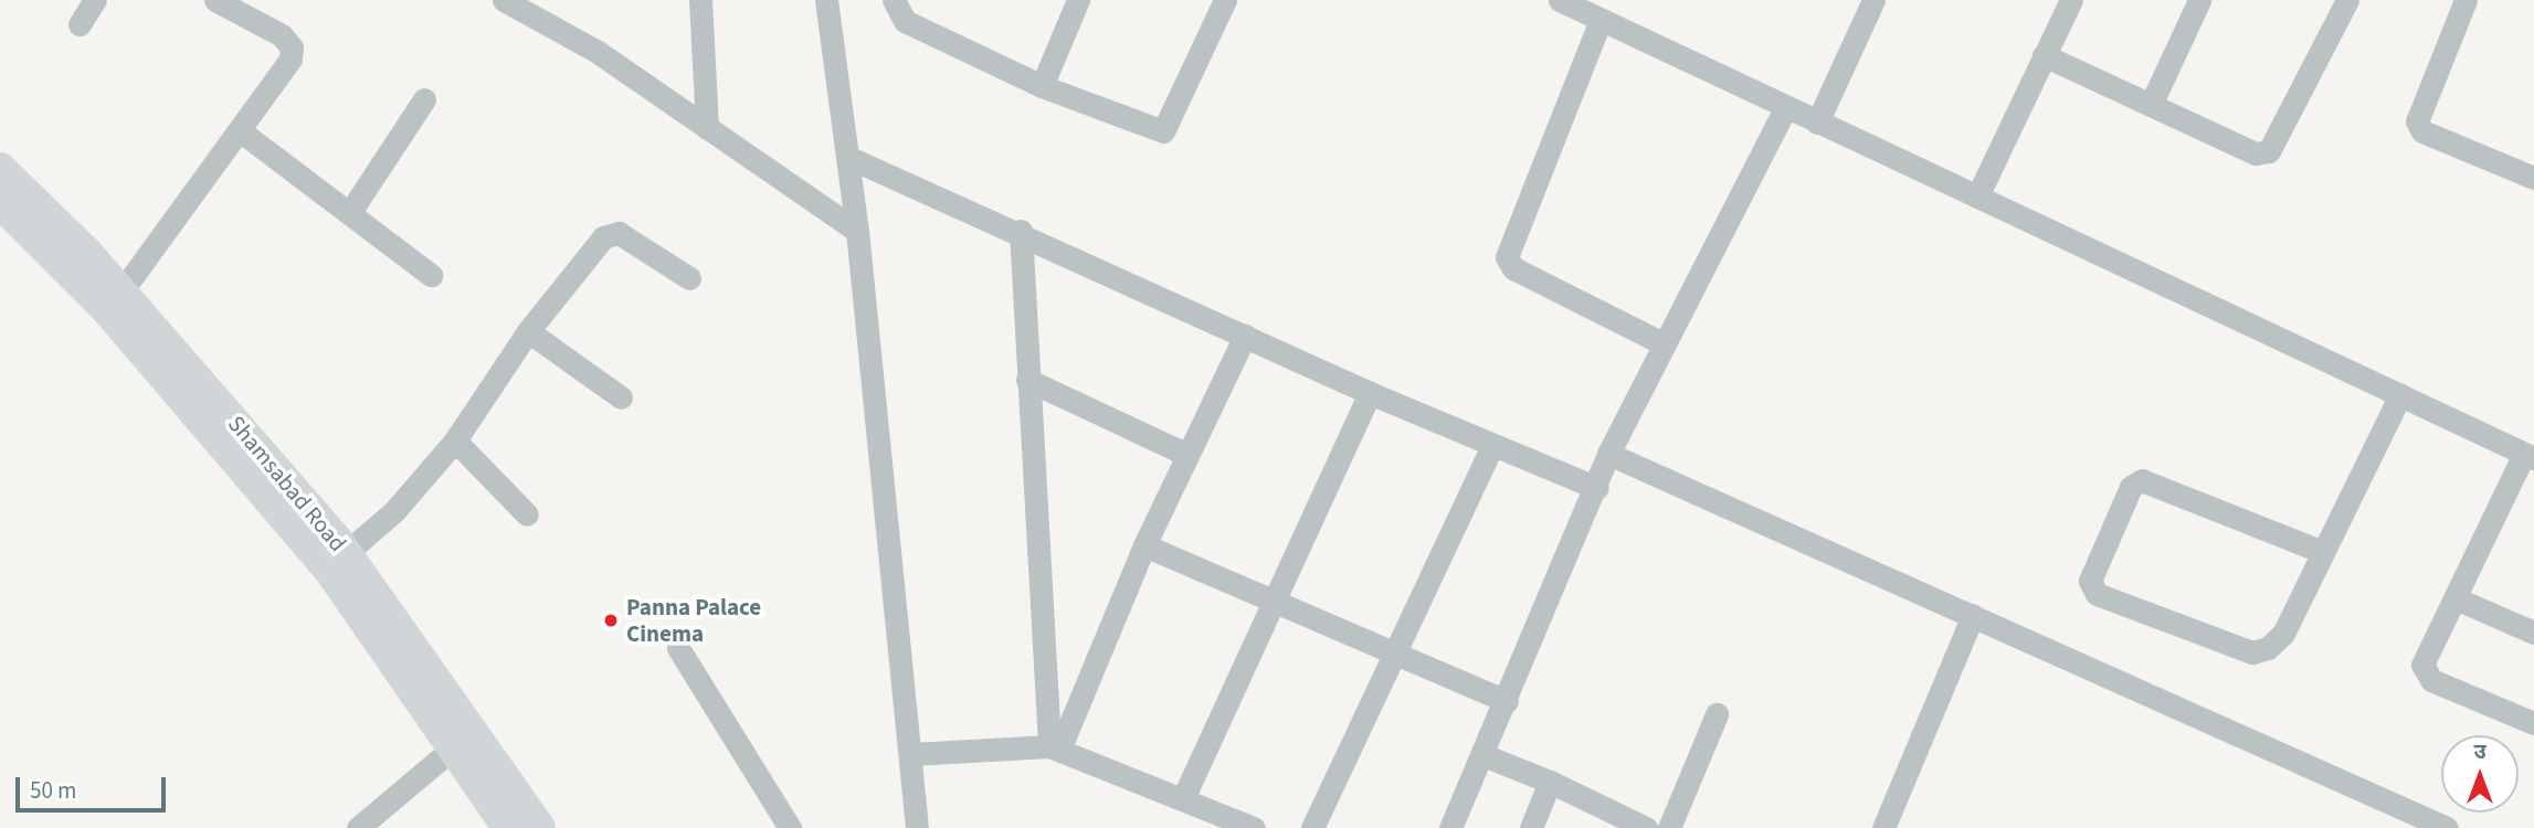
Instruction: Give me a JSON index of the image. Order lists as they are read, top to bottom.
{
  "streets": {
    "main road": ["Shamsabad Road"]
  },
  "places": ["Panna Palace Cinema"],
  "scale_bar": "50 m",
  "north": "top"
}
